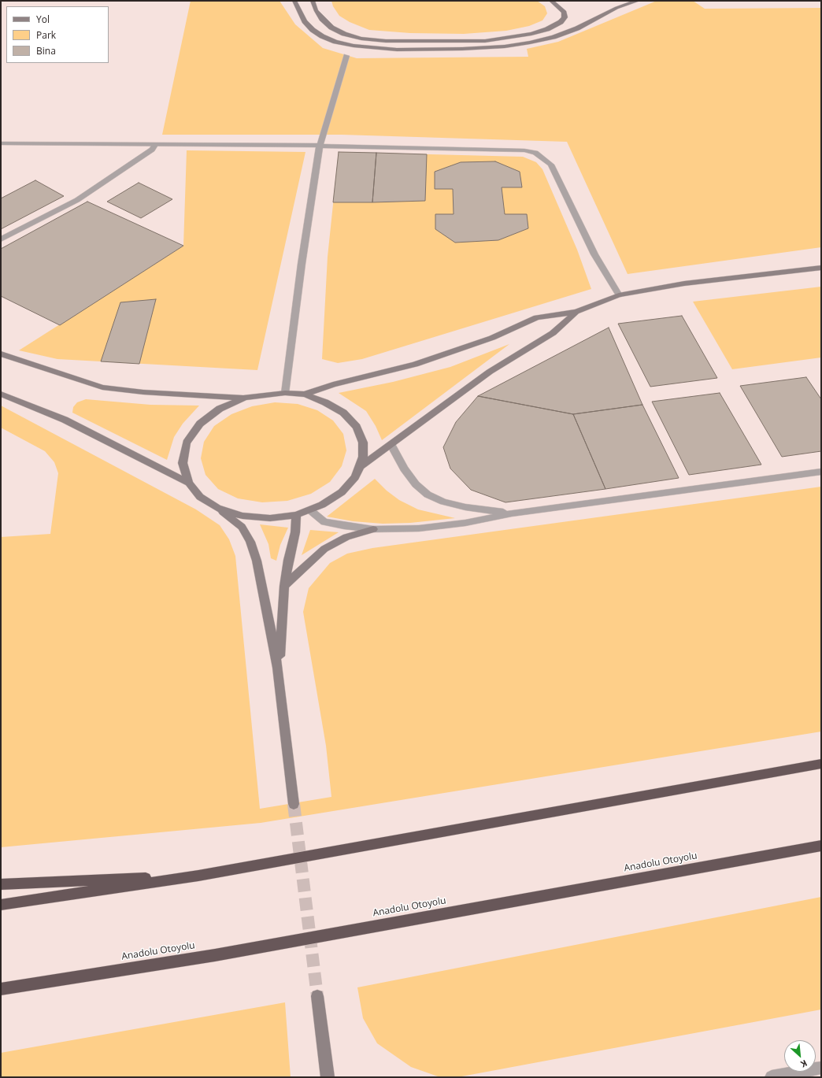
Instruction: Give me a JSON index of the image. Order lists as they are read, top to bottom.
{
  "streets": {
    "highway": ["Anadolu Otoyolu"]
  },
  "legend": ["Yol", "Park", "Bina"],
  "north": "bottom right"
}
